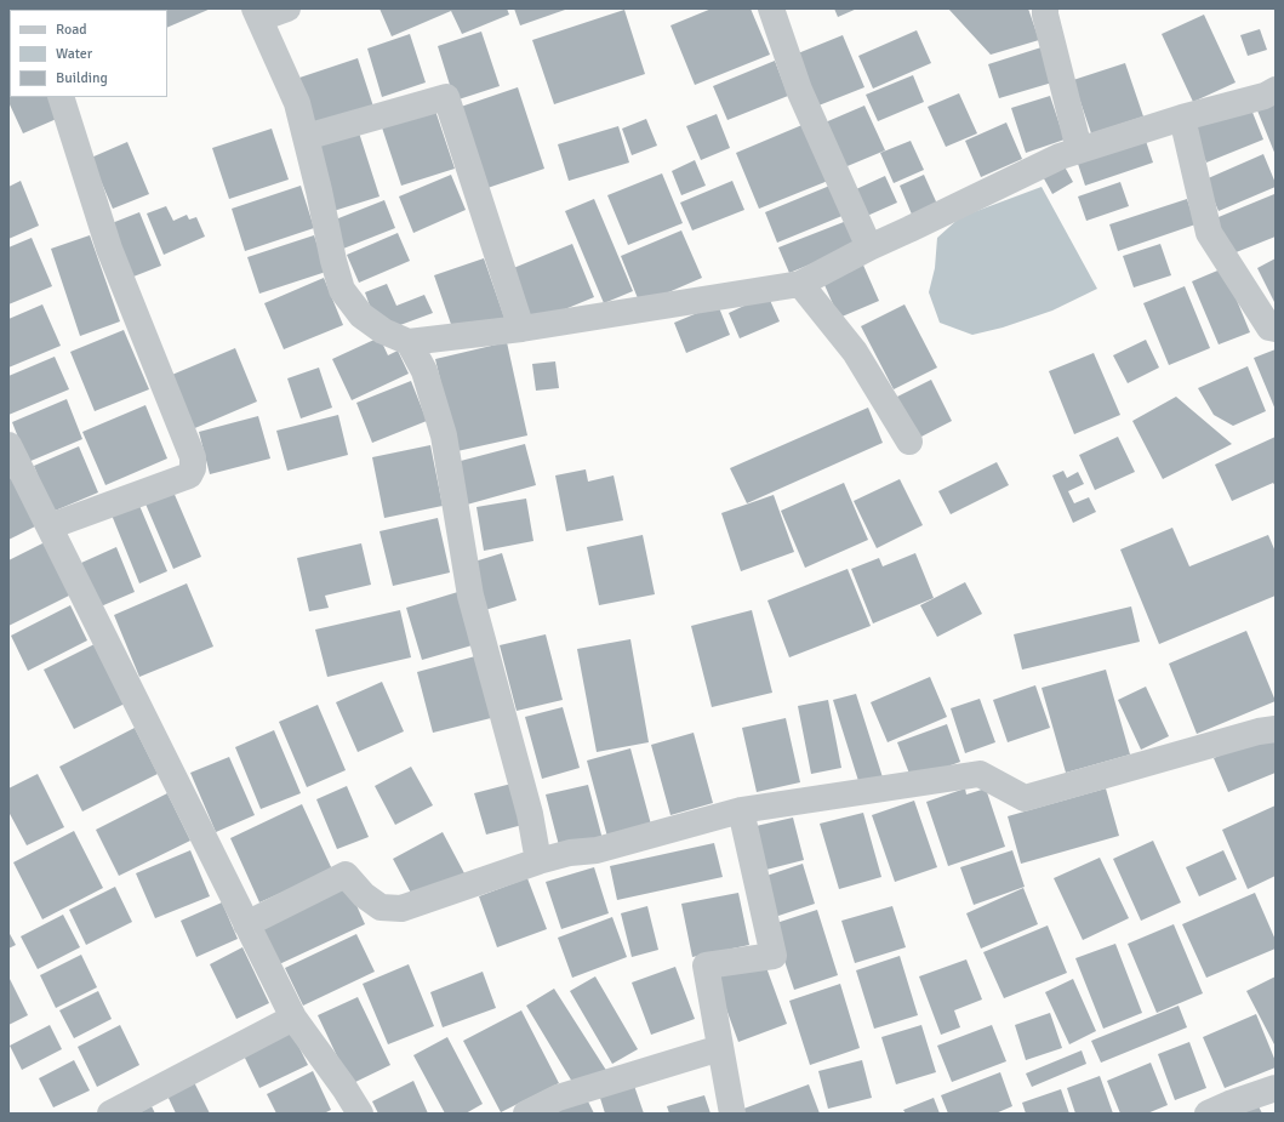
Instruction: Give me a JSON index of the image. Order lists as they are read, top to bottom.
{
  "legend": ["Road", "Water", "Building"]
}
